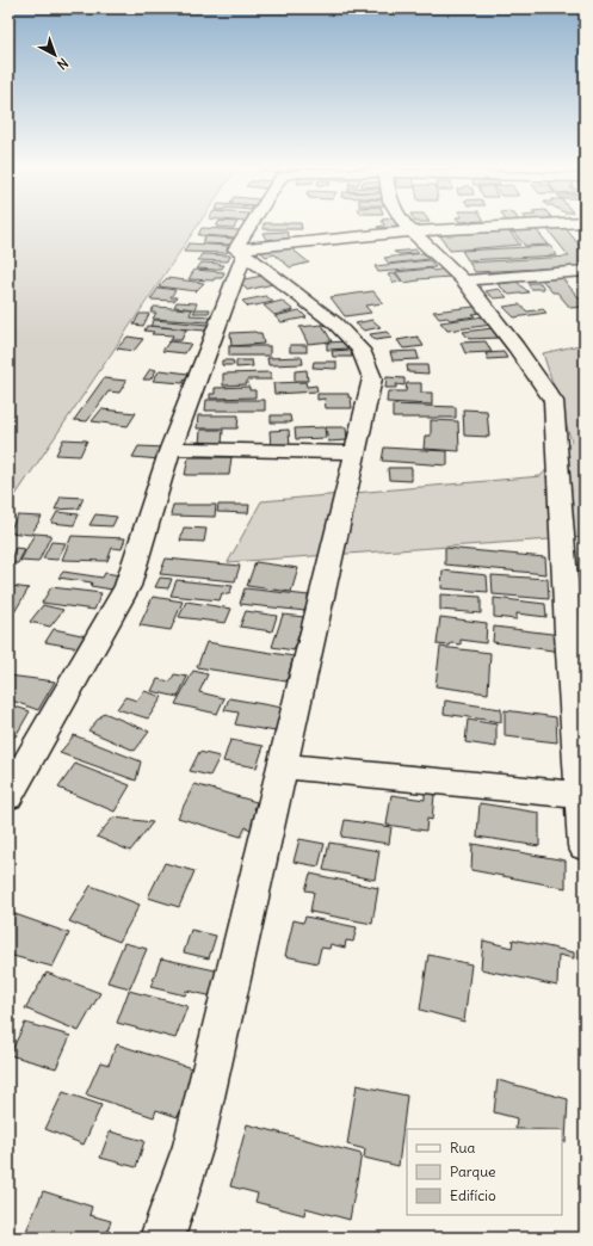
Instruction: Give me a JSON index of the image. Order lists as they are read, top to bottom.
{
  "legend": ["Rua", "Parque", "Edifício"],
  "north": "bottom right"
}
